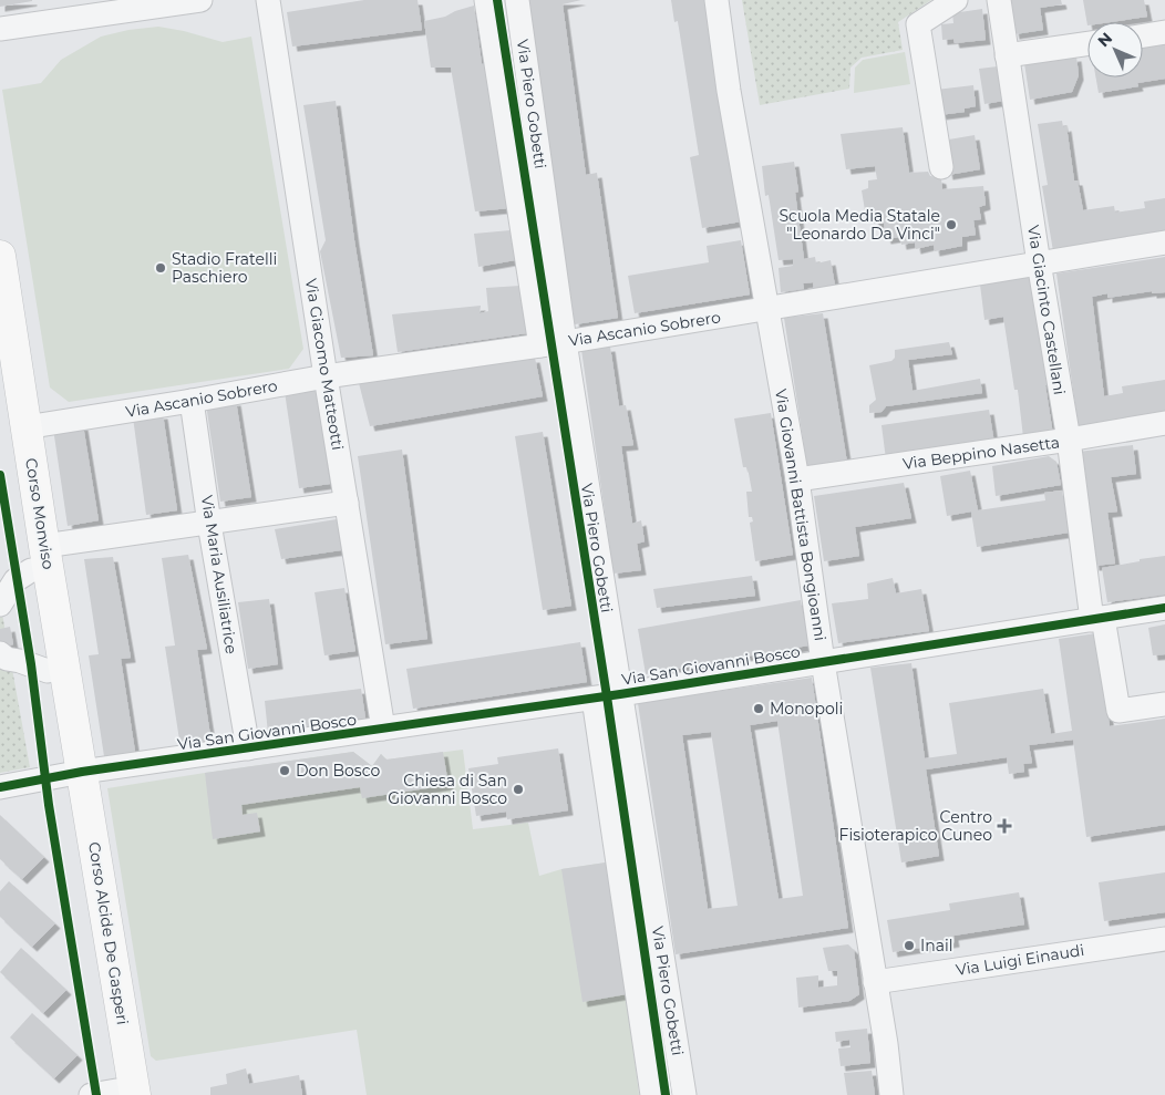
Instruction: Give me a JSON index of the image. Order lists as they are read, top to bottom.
{
  "streets": {
    "main road": ["Corso Monviso", "Corso Alcide De Gasperi"],
    "street": [
      "Via Piero Gobetti",
      "Via Giacinto Castellani",
      "Via Ascanio Sobrero",
      "Via Giacomo Matteotti",
      "Via Beppino Nasetta",
      "Via Giovanni Battista Bongioanni",
      "Via Maria Ausiliatrice",
      "Via San Giovanni Bosco",
      "Via Luigi Einaudi"
    ]
  },
  "crossings": [
    ["Via Piero Gobetti", "Via Ascanio Sobrero"],
    ["Via Piero Gobetti", "Via San Giovanni Bosco"],
    ["Via Giacinto Castellani", "Via Ascanio Sobrero"],
    ["Via Giacinto Castellani", "Via Beppino Nasetta"],
    ["Via Giacinto Castellani", "Via San Giovanni Bosco"],
    ["Via Ascanio Sobrero", "Via Giacomo Matteotti"],
    ["Via Ascanio Sobrero", "Corso Monviso"],
    ["Via Ascanio Sobrero", "Via Giovanni Battista Bongioanni"],
    ["Via Ascanio Sobrero", "Via Maria Ausiliatrice"],
    ["Via Giacomo Matteotti", "Via San Giovanni Bosco"],
    ["Via Beppino Nasetta", "Via Giovanni Battista Bongioanni"],
    ["Corso Monviso", "Via San Giovanni Bosco"],
    ["Corso Monviso", "Corso Alcide De Gasperi"],
    ["Via Giovanni Battista Bongioanni", "Via San Giovanni Bosco"],
    ["Via Giovanni Battista Bongioanni", "Via Luigi Einaudi"],
    ["Via Maria Ausiliatrice", "Via San Giovanni Bosco"],
    ["Via San Giovanni Bosco", "Corso Alcide De Gasperi"]
  ],
  "places": {
    "other": [
      "Scuola Media Statale \"Leonardo Da Vinci\"",
      "Stadio Fratelli Paschiero",
      "Monopoli",
      "Don Bosco",
      "Chiesa di San Giovanni Bosco",
      "Inail"
    ],
    "health": ["Centro Fisioterapico Cuneo"]
  },
  "north": "top left"
}
